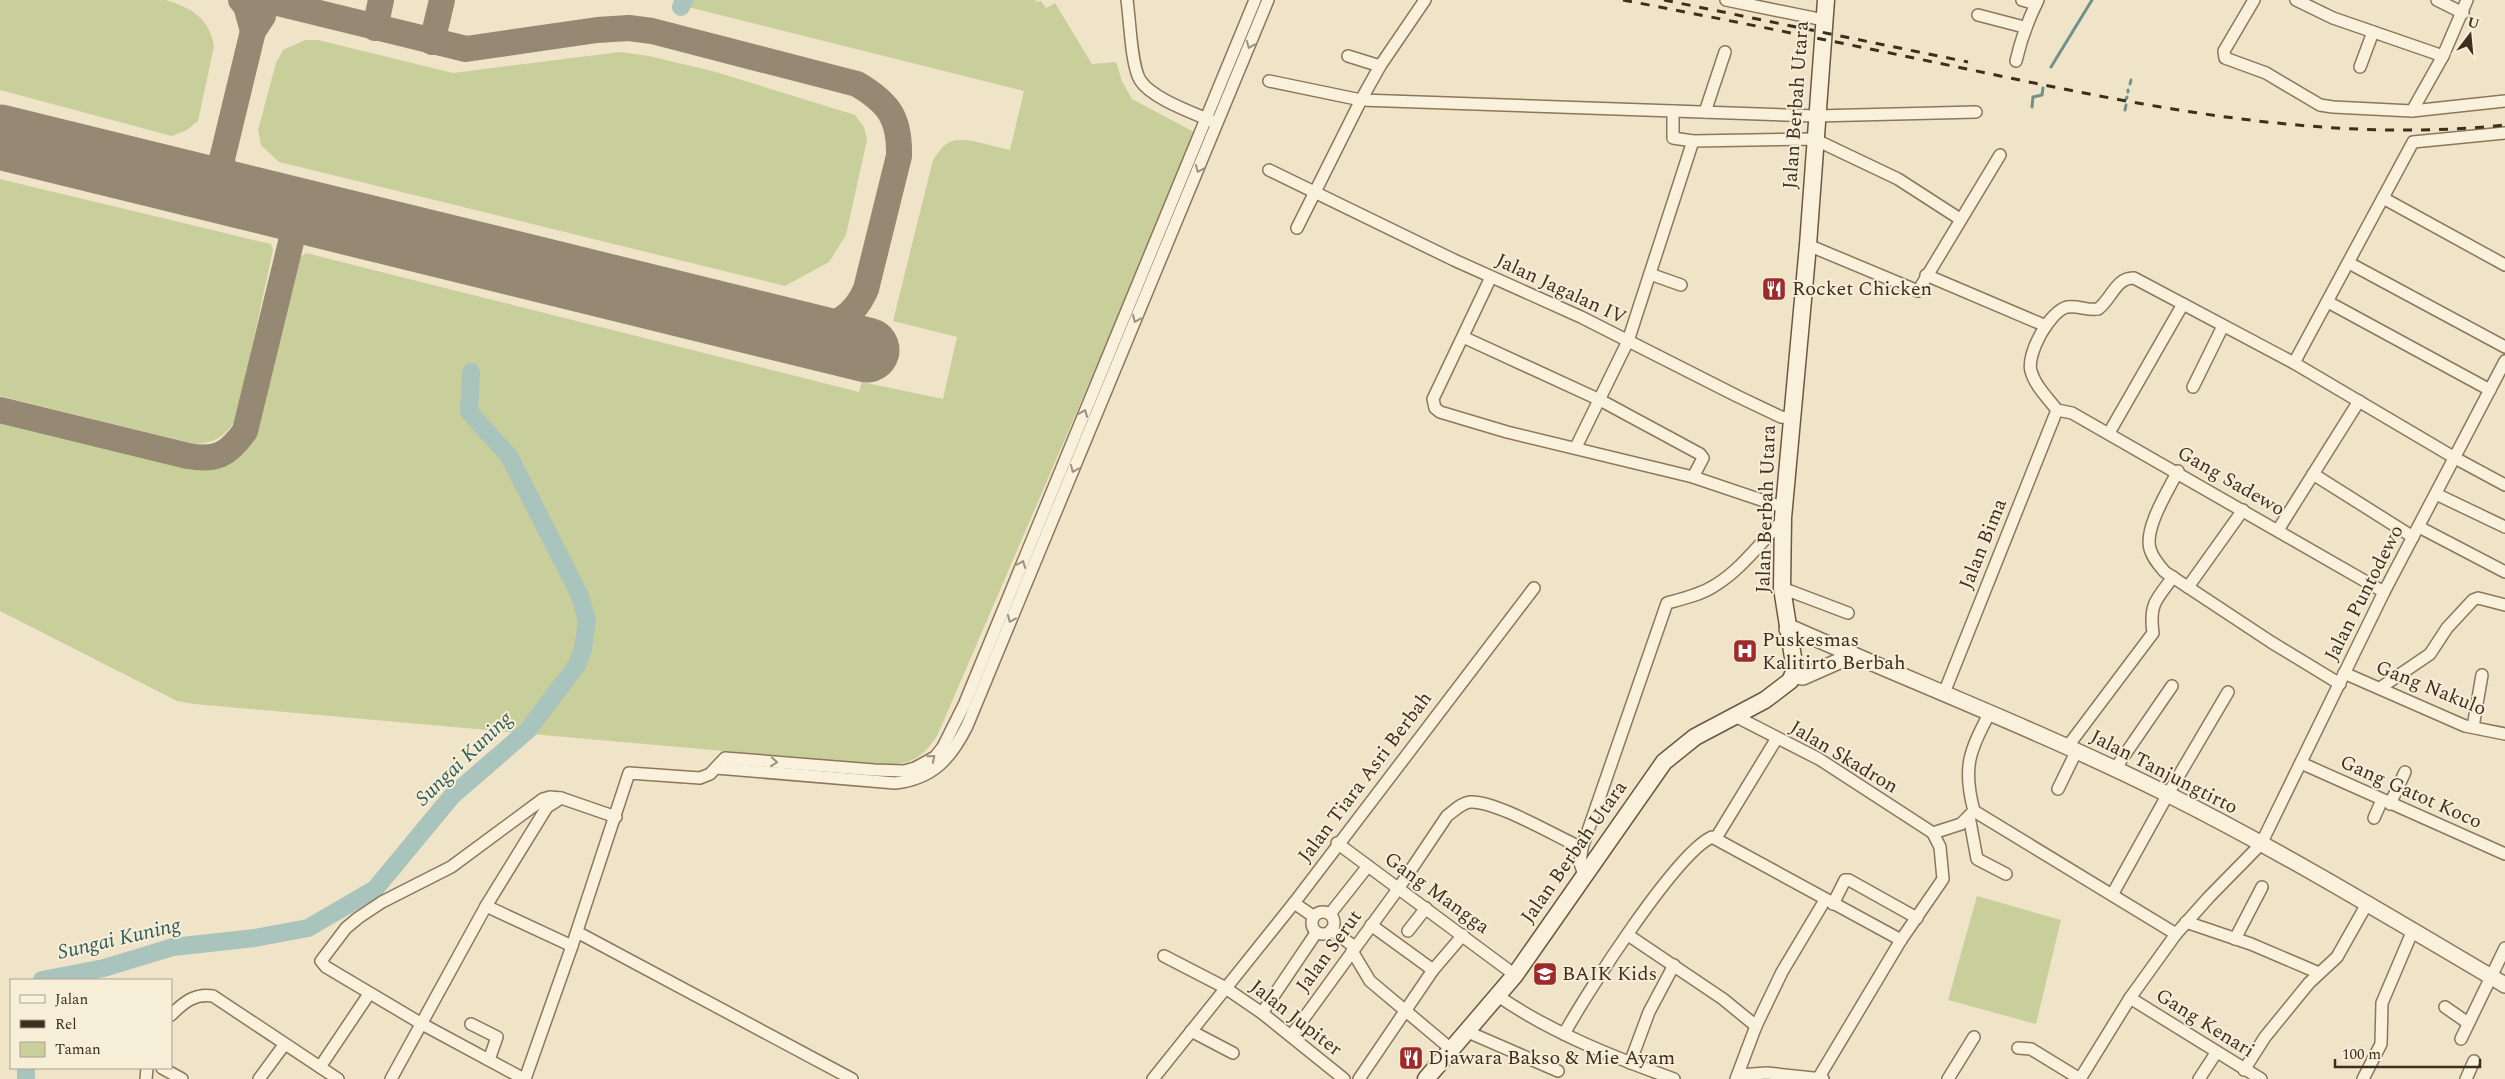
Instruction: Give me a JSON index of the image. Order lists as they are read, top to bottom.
{
  "streets": {
    "main road": ["Jalan Berbah Utara"],
    "street": [
      "Jalan Jagalan IV",
      "Gang Sadewo",
      "Jalan Bima",
      "Jalan Puntodewo",
      "Gang Nakulo",
      "Jalan Skadron",
      "Jalan Tanjungtirto",
      "Jalan Tiara Asri Berbah",
      "Gang Gatot Koco",
      "Gang Mangga",
      "Jalan Serut",
      "Jalan Jupiter",
      "Gang Kenari"
    ]
  },
  "crossings": [
    ["Jalan Berbah Utara", "Jalan Jagalan IV"],
    ["Jalan Berbah Utara", "Jalan Skadron"],
    ["Jalan Berbah Utara", "Jalan Tanjungtirto"],
    ["Jalan Berbah Utara", "Gang Mangga"],
    ["Gang Sadewo", "Jalan Bima"],
    ["Gang Sadewo", "Jalan Puntodewo"],
    ["Gang Sadewo", "Gang Nakulo"],
    ["Jalan Bima", "Jalan Tanjungtirto"],
    ["Jalan Puntodewo", "Gang Nakulo"],
    ["Jalan Puntodewo", "Jalan Tanjungtirto"],
    ["Jalan Puntodewo", "Gang Gatot Koco"],
    ["Jalan Puntodewo", "Gang Kenari"],
    ["Jalan Tiara Asri Berbah", "Gang Mangga"],
    ["Jalan Tiara Asri Berbah", "Jalan Jupiter"],
    ["Gang Mangga", "Jalan Serut"],
    ["Jalan Serut", "Jalan Jupiter"]
  ],
  "water": ["Sungai Kuning"],
  "places": {
    "restaurant": ["Rocket Chicken", "Djawara Bakso & Mie Ayam"],
    "hospital": ["Puskesmas Kalitirto Berbah"],
    "school or university": ["BAIK Kids"]
  },
  "legend": ["Jalan", "Rel", "Taman"],
  "scale_bar": "100 m",
  "north": "top"
}
